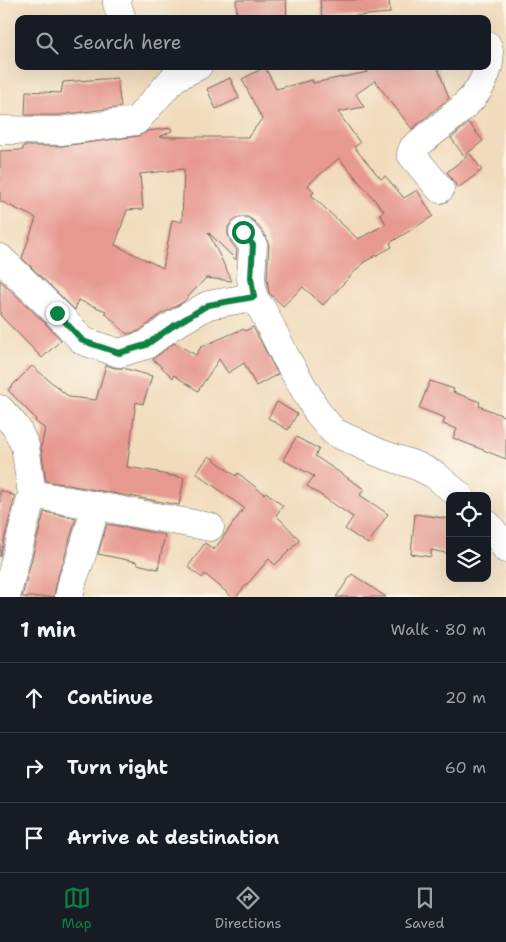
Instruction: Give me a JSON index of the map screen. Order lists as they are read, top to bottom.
{
  "page": {
    "search": "Search here",
    "heading": ["1 min", "Walk · 80 m"],
    "list": [
      ["Continue", "20 m"],
      ["Turn right", "60 m"],
      "Arrive at destination"
    ],
    "nav": ["Map", "Directions", "Saved"]
  }
}
